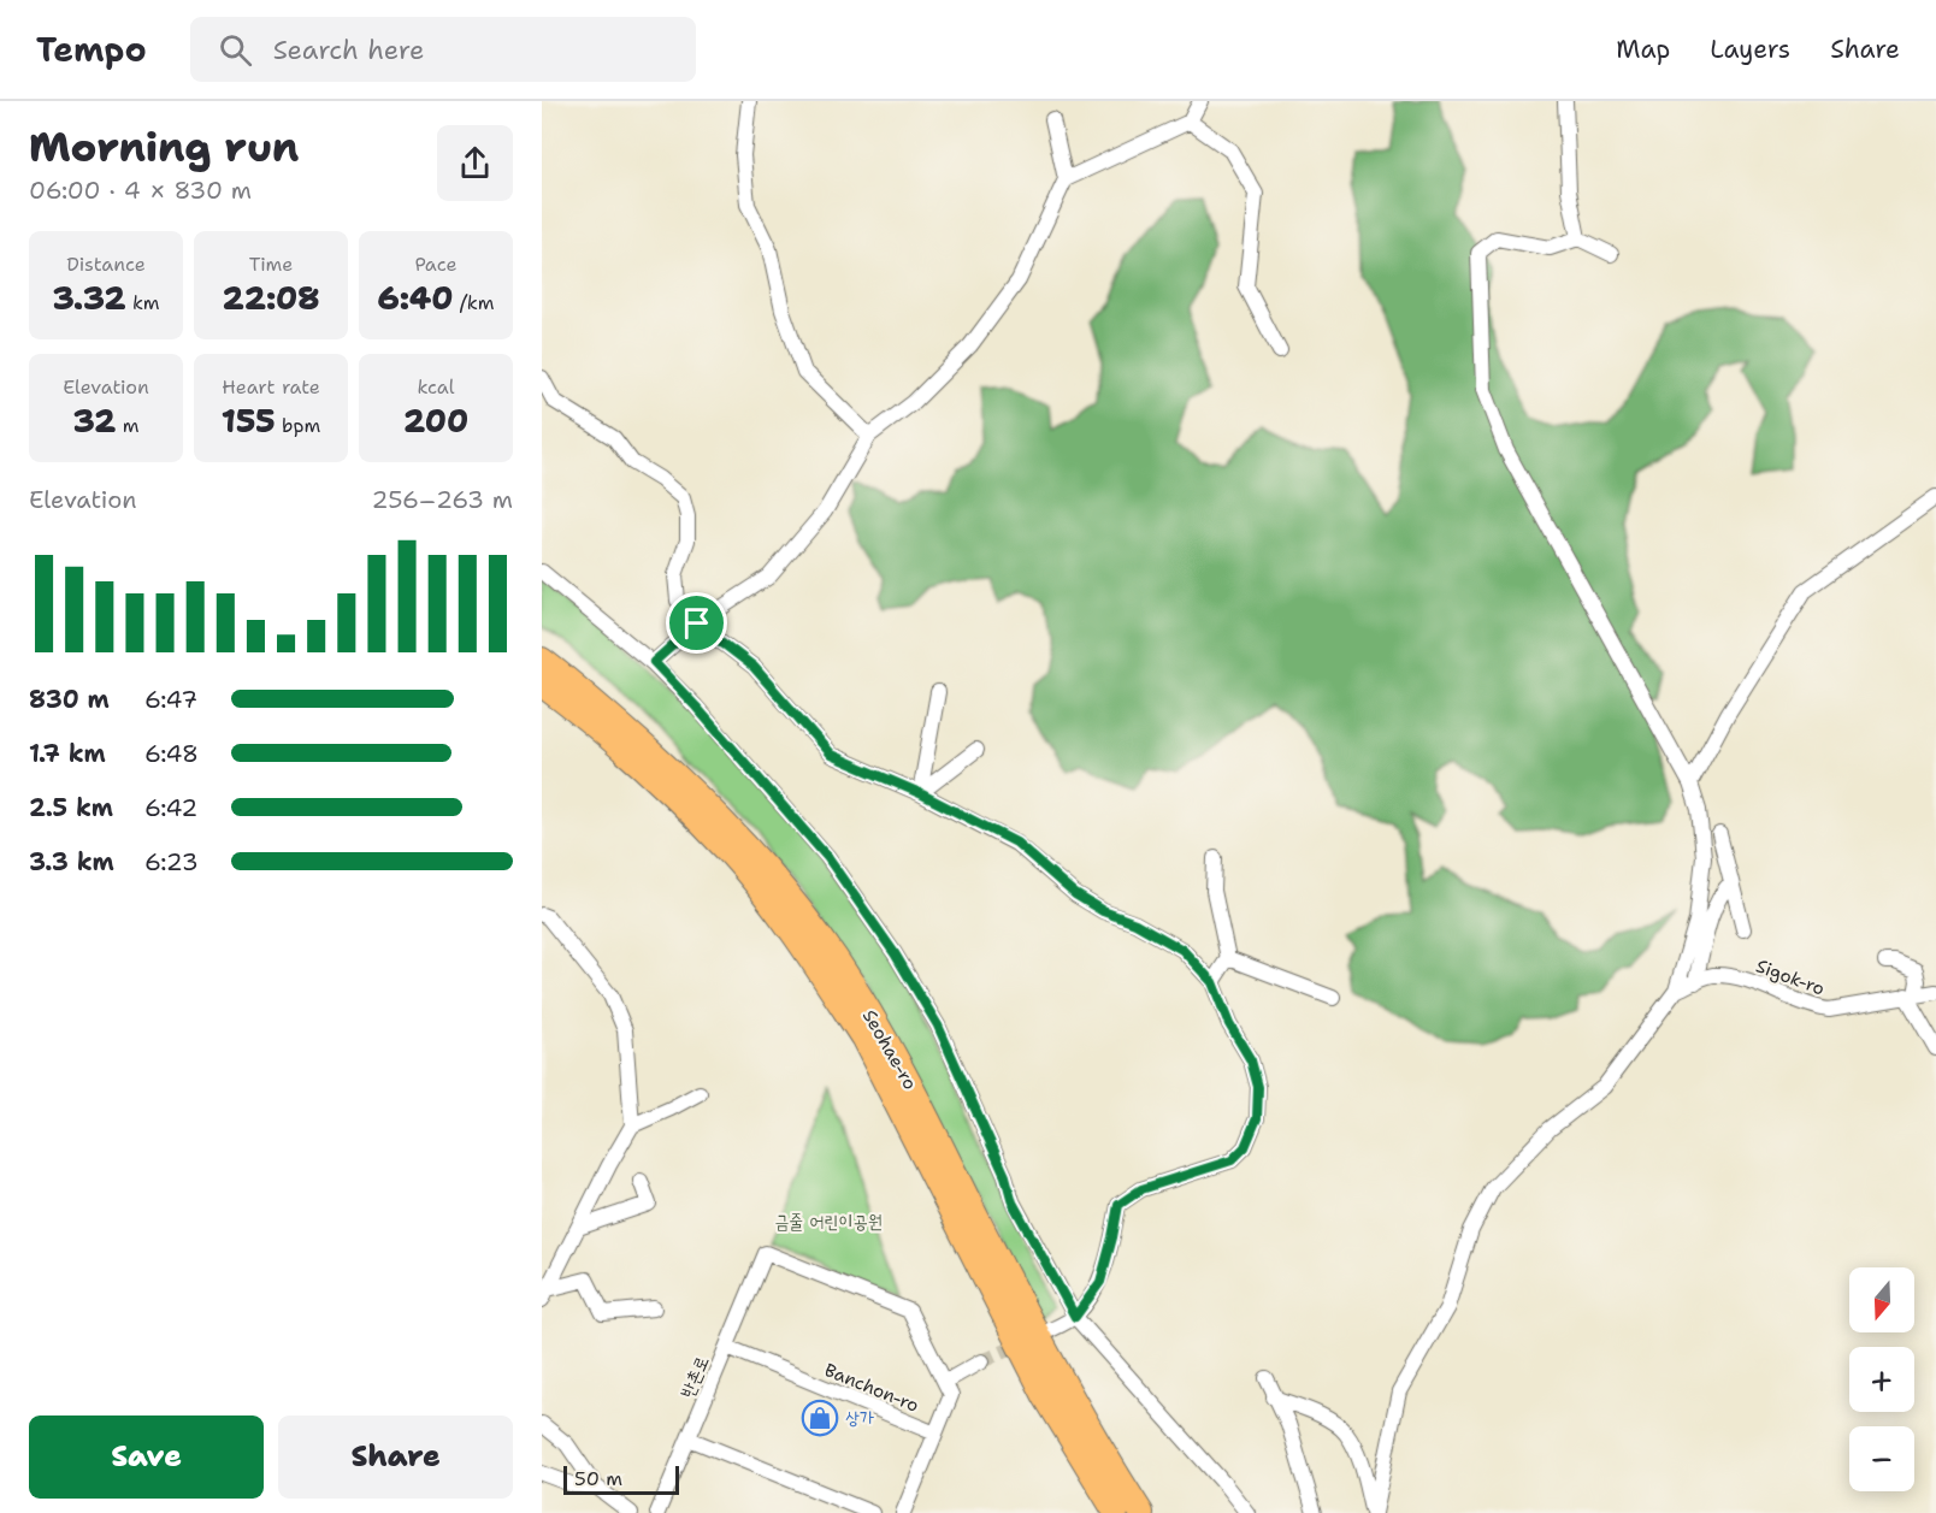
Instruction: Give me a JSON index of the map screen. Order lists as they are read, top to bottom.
{
  "streets": {
    "highway": ["Seohae-ro"],
    "street": ["Sigok-ro", "반촌로", "Banchon-ro"]
  },
  "crossings": [
    ["반촌로", "Banchon-ro"]
  ],
  "parks": ["금줄 어린이공원"],
  "places": {
    "shop": ["상가"]
  },
  "scale_bar": "50 m",
  "north": "bottom",
  "page": {
    "header": "Tempo",
    "search": "Search here",
    "nav": ["Map", "Layers", "Share"],
    "heading": ["Morning run", "06:00 · 4 × 830 m"],
    "stats": [
      ["Distance", "3.32 km"],
      ["Time", "22:08"],
      ["Pace", "6:40 /km"],
      ["Elevation", "32 m"],
      ["Heart rate", "155 bpm"],
      ["kcal", "200"]
    ],
    "chart": ["Elevation", "256–263 m"],
    "list": [
      {
        "name": "830 m",
        "note": "6:47"
      },
      {
        "name": "1.7 km",
        "note": "6:48"
      },
      {
        "name": "2.5 km",
        "note": "6:42"
      },
      {
        "name": "3.3 km",
        "note": "6:23"
      }
    ],
    "map_buttons": ["+", "−"],
    "buttons": ["Save", "Share"],
    "scale": "50 m"
  }
}
